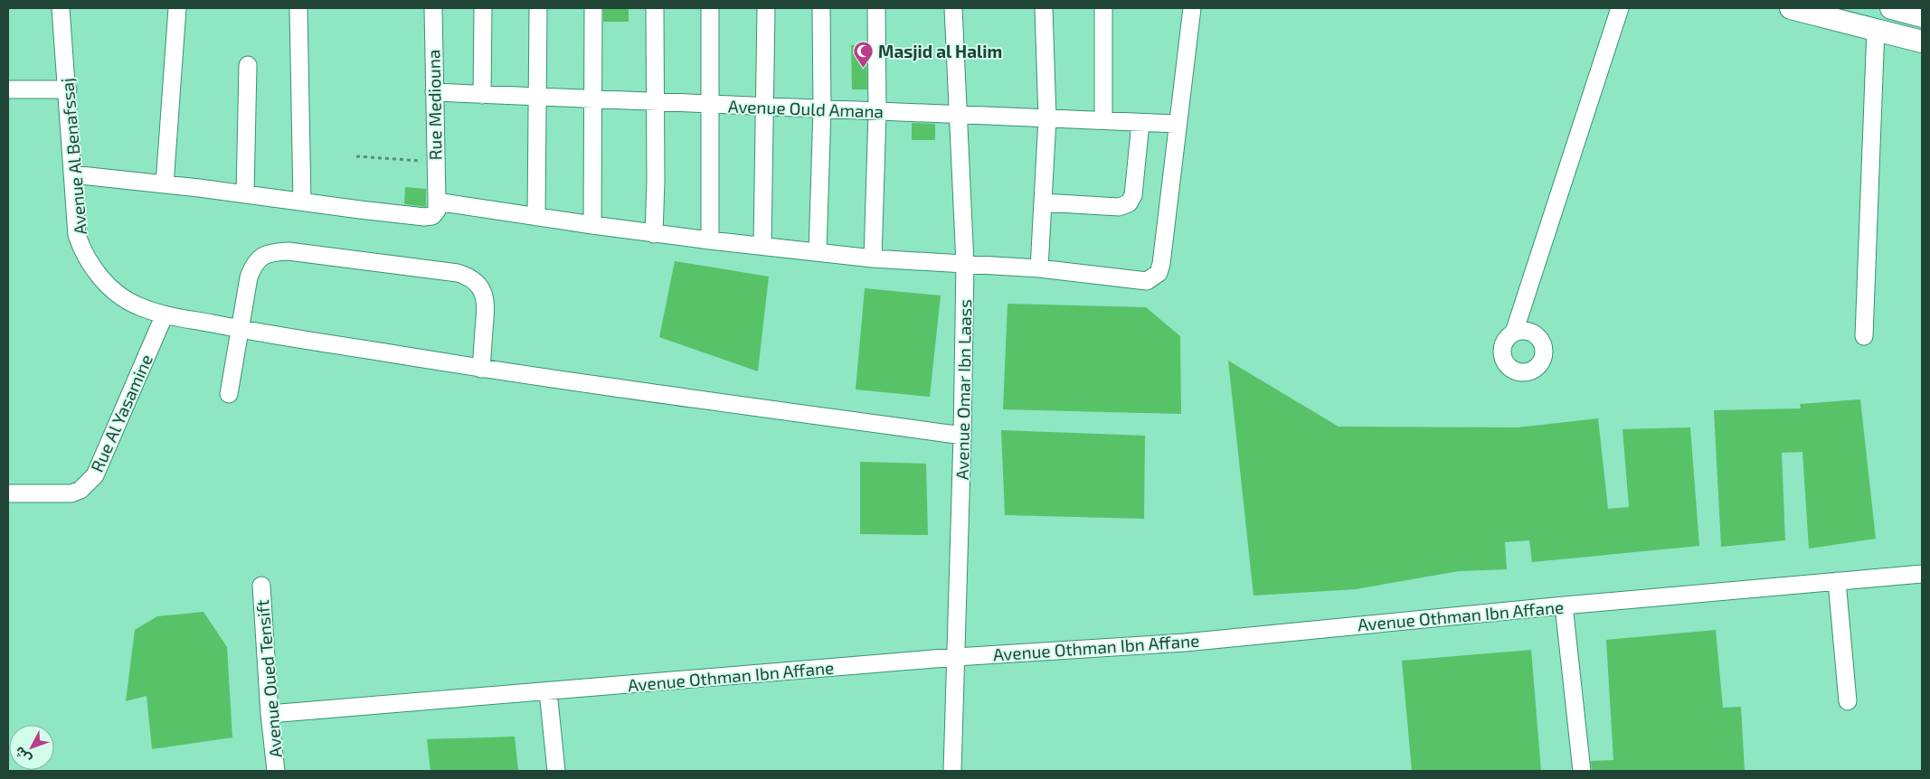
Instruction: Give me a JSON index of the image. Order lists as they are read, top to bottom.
{
  "streets": {
    "street": [
      "Rue Mediouna",
      "Avenue Ould Amana",
      "Avenue Al Benafssaj",
      "Avenue Omar Ibn Laass",
      "Rue Al Yasamine",
      "Avenue Othman Ibn Affane",
      "Avenue Oued Tensift"
    ]
  },
  "crossings": [
    ["Rue Mediouna", "Avenue Ould Amana"],
    ["Avenue Ould Amana", "Avenue Omar Ibn Laass"],
    ["Avenue Al Benafssaj", "Avenue Omar Ibn Laass"],
    ["Avenue Al Benafssaj", "Rue Al Yasamine"],
    ["Avenue Omar Ibn Laass", "Avenue Othman Ibn Affane"],
    ["Avenue Othman Ibn Affane", "Avenue Oued Tensift"]
  ],
  "places": {
    "mosque": ["Masjid al Halim"]
  },
  "north": "bottom left"
}
